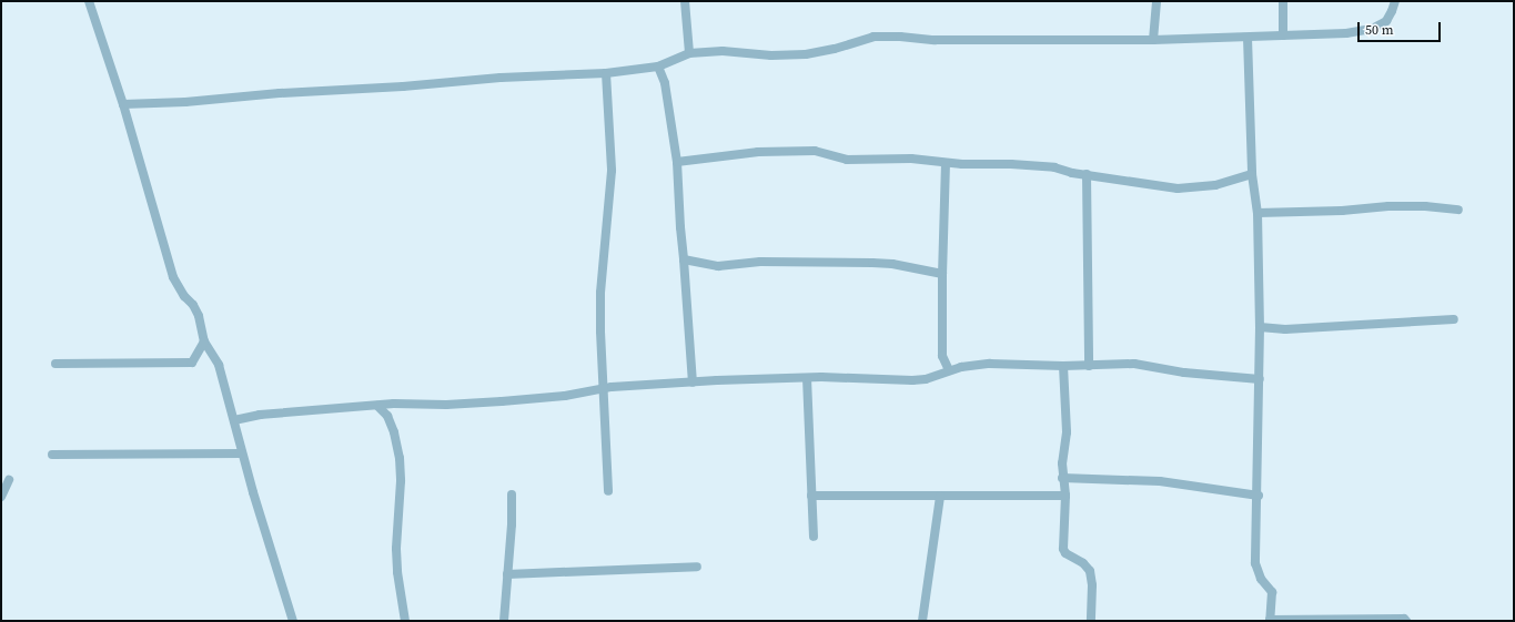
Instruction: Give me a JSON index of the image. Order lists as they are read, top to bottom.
{
  "scale_bar": "50 m"
}
